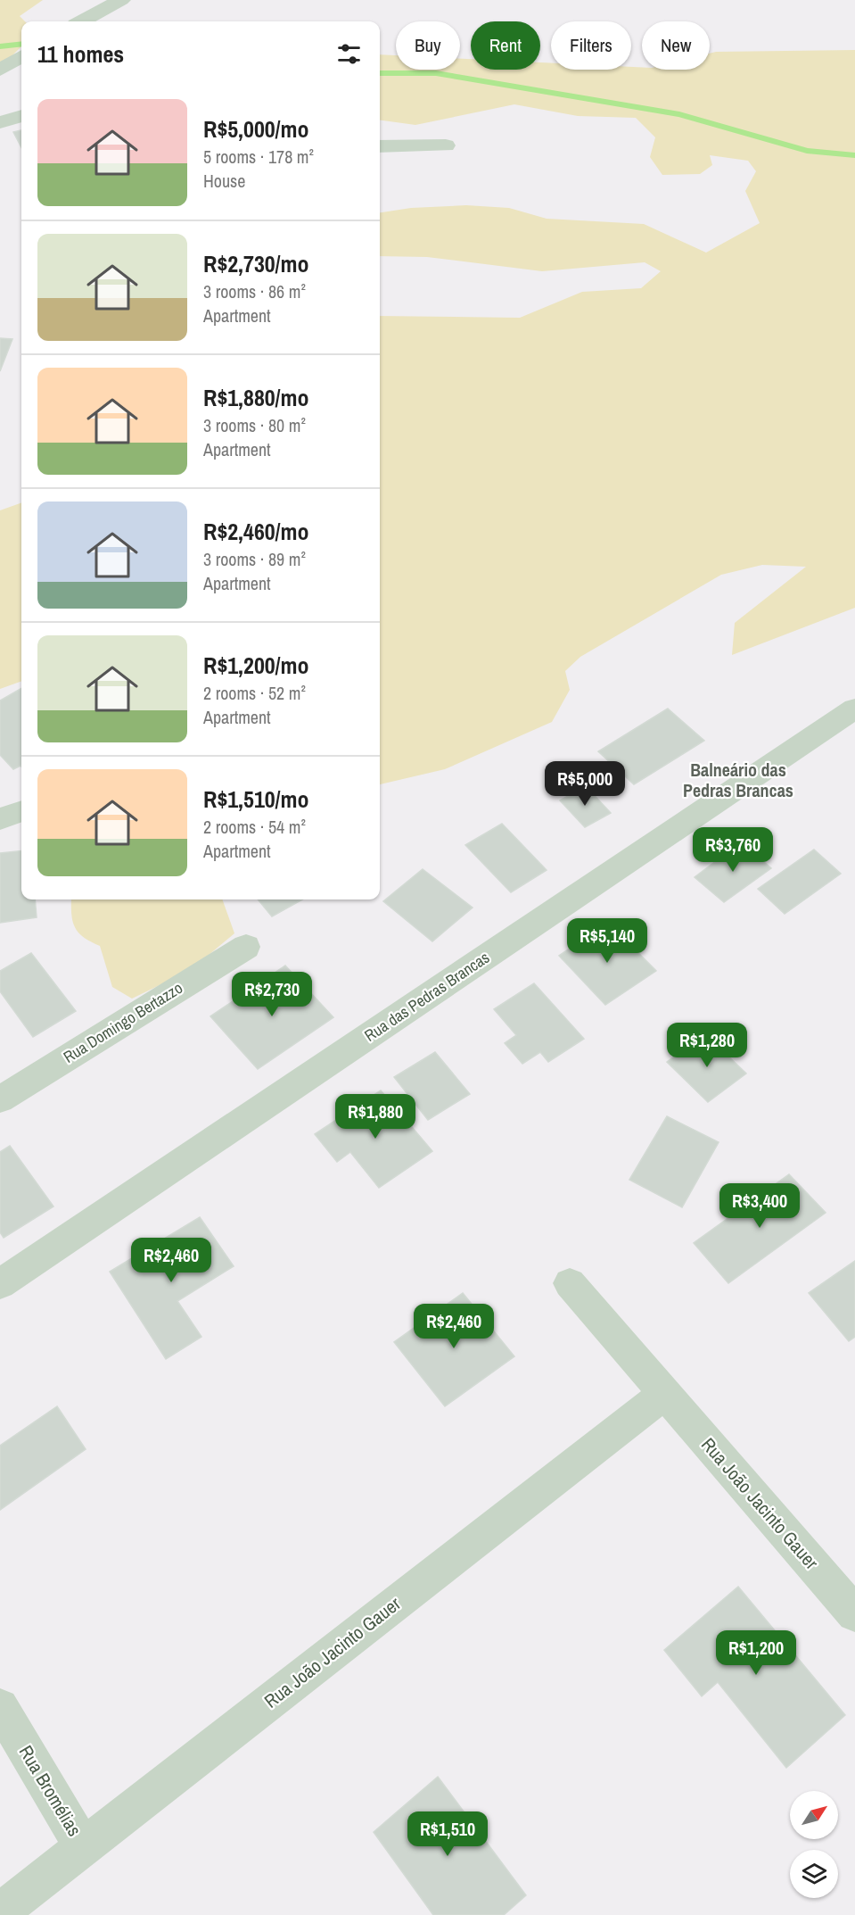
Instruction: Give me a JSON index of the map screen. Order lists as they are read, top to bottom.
{
  "streets": {
    "street": [
      "Rua das Pedras Brancas",
      "Rua Domingo Bertazzo",
      "Rua João Jacinto Gauer",
      "Rua Bromélias"
    ]
  },
  "crossings": [
    ["Rua João Jacinto Gauer", "Rua Bromélias"]
  ],
  "districts": ["Balneário das Pedras Brancas"],
  "north": "top right",
  "page": {
    "chip": [
      "Buy",
      "Rent",
      "Filters",
      "New"
    ],
    "heading": "11 homes",
    "list": [
      {
        "name": "R$5,000/mo",
        "note": "5 rooms · 178 m² · House"
      },
      {
        "name": "R$2,730/mo",
        "note": "3 rooms · 86 m² · Apartment"
      },
      {
        "name": "R$1,880/mo",
        "note": "3 rooms · 80 m² · Apartment"
      },
      {
        "name": "R$2,460/mo",
        "note": "3 rooms · 89 m² · Apartment"
      },
      {
        "name": "R$1,200/mo",
        "note": "2 rooms · 52 m² · Apartment"
      },
      {
        "name": "R$1,510/mo",
        "note": "2 rooms · 54 m² · Apartment"
      }
    ],
    "price": [
      "R$5,000",
      "R$3,760",
      "R$5,140",
      "R$2,730",
      "R$1,280",
      "R$1,880",
      "R$3,400",
      "R$2,460",
      "R$2,460",
      "R$1,200",
      "R$1,510"
    ]
  }
}
